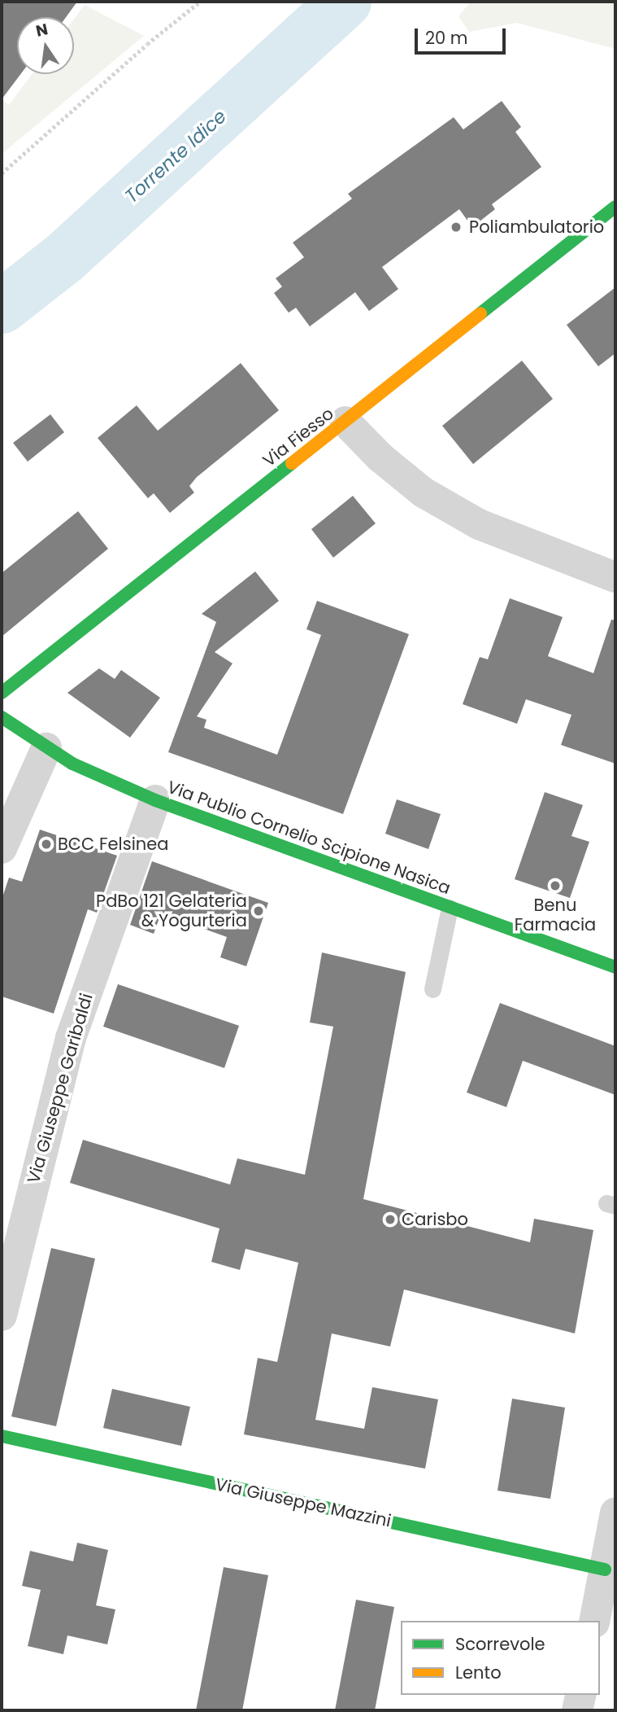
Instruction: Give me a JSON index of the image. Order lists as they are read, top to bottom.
{
  "streets": {
    "street": [
      "Via Fiesso",
      "Via Publio Cornelio Scipione Nasica",
      "Via Giuseppe Garibaldi",
      "Via Giuseppe Mazzini"
    ]
  },
  "crossings": [
    ["Via Publio Cornelio Scipione Nasica", "Via Giuseppe Garibaldi"]
  ],
  "water": ["Torrente Idice"],
  "places": [
    "Poliambulatorio",
    "BCC Felsinea",
    "Benu Farmacia",
    "PdBo 121 Gelateria & Yogurteria",
    "Carisbo"
  ],
  "legend": ["Scorrevole", "Lento"],
  "scale_bar": "20 m",
  "north": "top"
}
